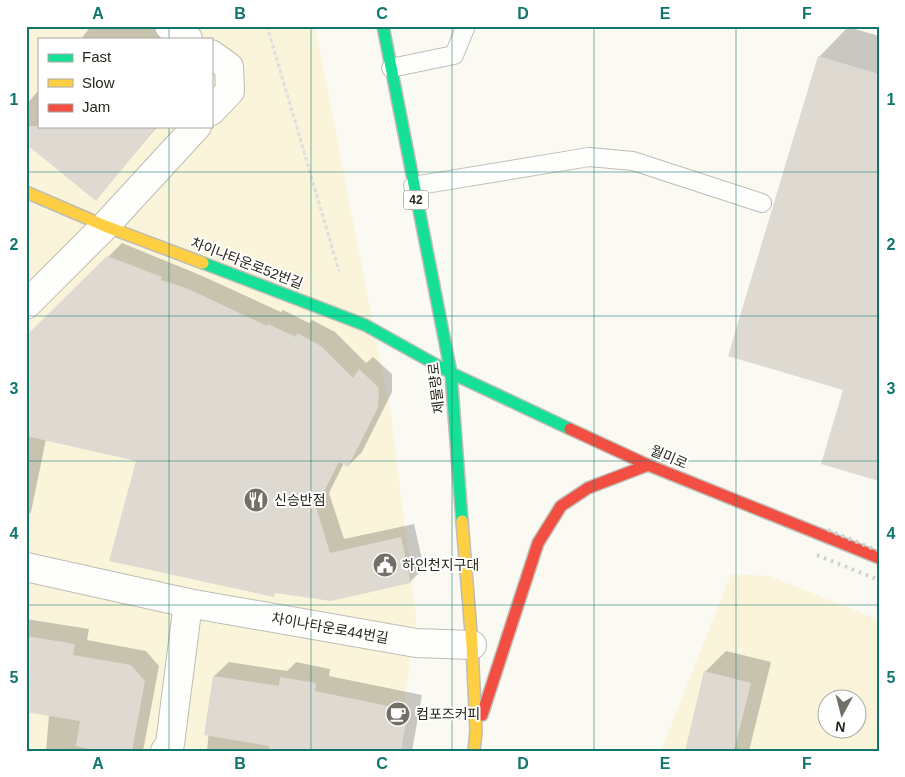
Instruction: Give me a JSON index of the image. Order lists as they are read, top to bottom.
{
  "streets": {
    "main road": [
      "42",
      "차이나타운로52번길",
      "제물량로",
      "월미로"
    ],
    "street": ["차이나타운로44번길"]
  },
  "crossings": [
    ["차이나타운로52번길", "제물량로"],
    ["차이나타운로52번길", "월미로"],
    ["제물량로", "월미로"],
    ["제물량로", "차이나타운로44번길"]
  ],
  "places": {
    "restaurant": ["신승반점"],
    "public building": ["하인천지구대"],
    "cafe": ["컴포즈커피"]
  },
  "legend": ["Fast", "Slow", "Jam"],
  "north": "bottom",
  "grid": {
    "columns": [
      "A",
      "B",
      "C",
      "D",
      "E",
      "F"
    ],
    "rows": [
      "1",
      "2",
      "3",
      "4",
      "5"
    ]
  }
}
